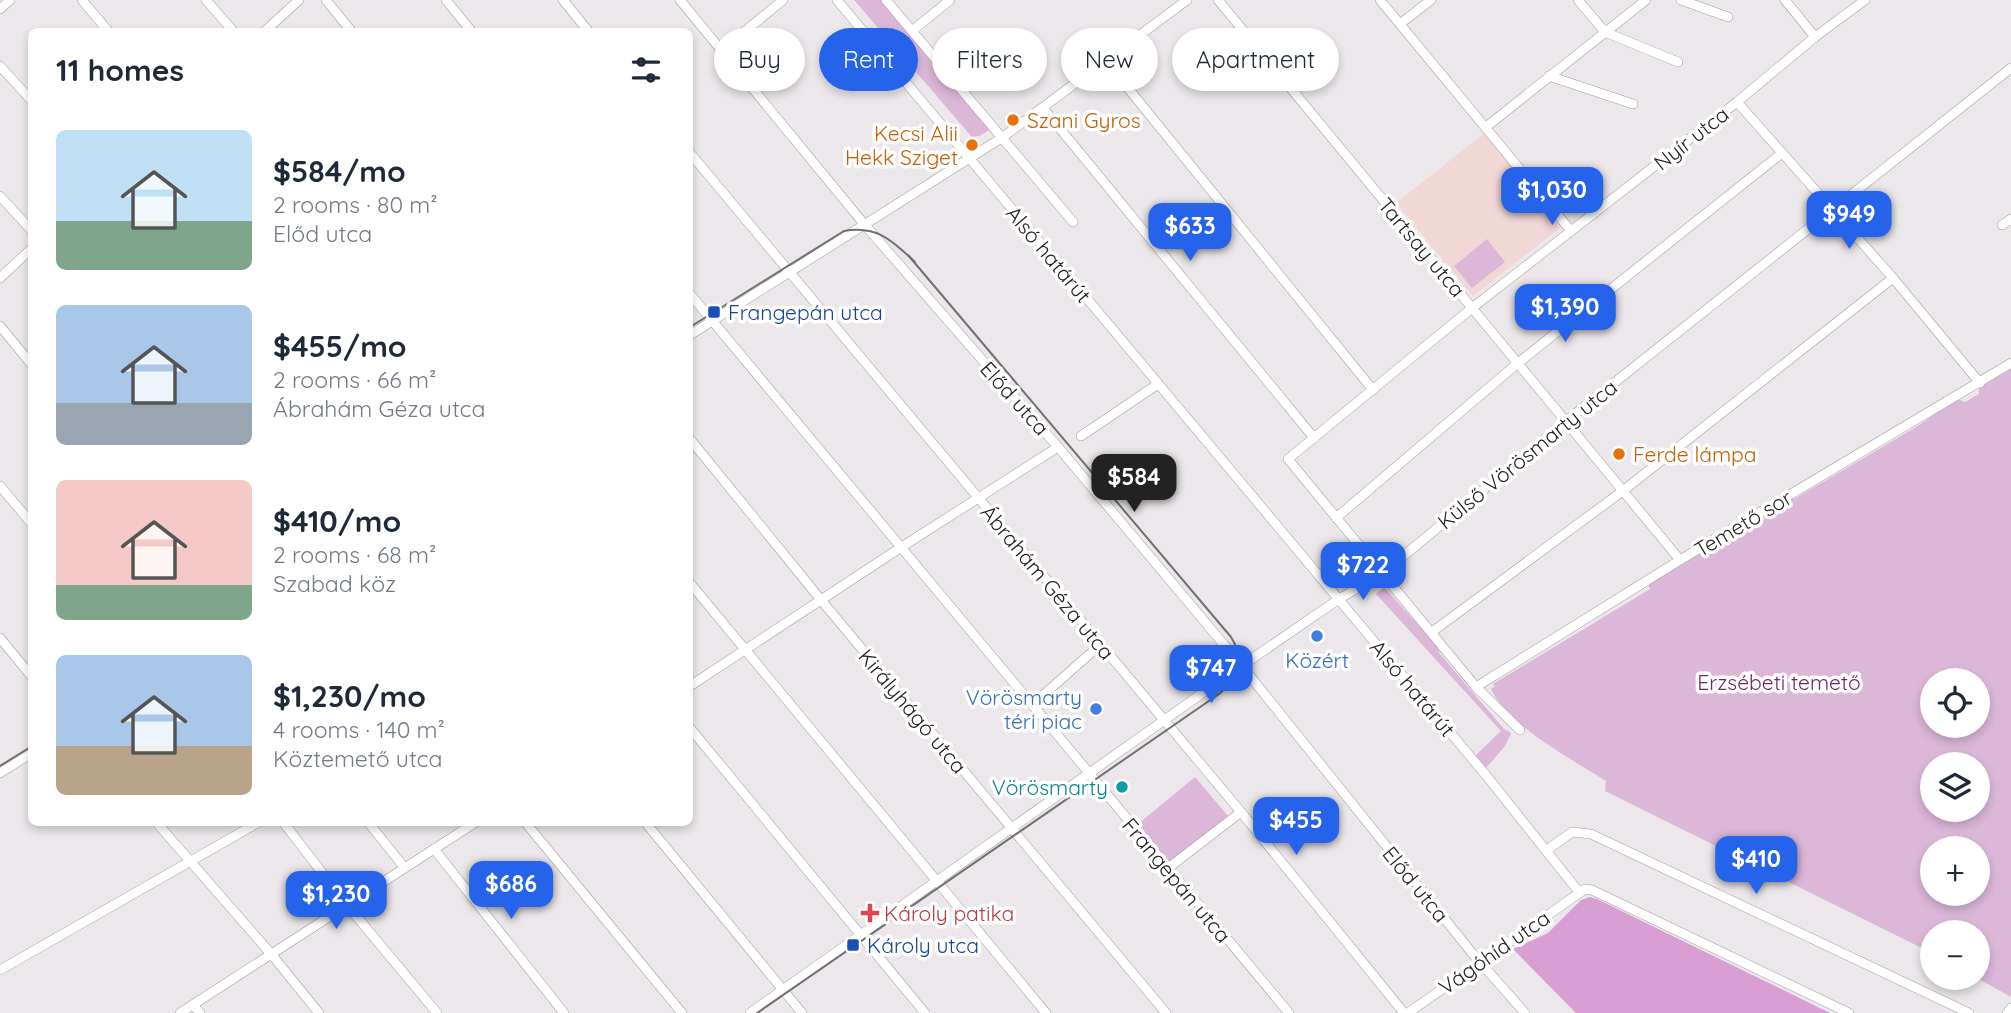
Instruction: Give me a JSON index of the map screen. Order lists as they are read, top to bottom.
{
  "streets": {
    "street": [
      "Nyír utca",
      "Tartsay utca",
      "Alsó határút",
      "Előd utca",
      "Külső Vörösmarty utca",
      "Temető sor",
      "Ábrahám Géza utca",
      "Királyhágó utca",
      "Frangepán utca",
      "Vágóhíd utca"
    ]
  },
  "crossings": [
    ["Nyír utca", "Tartsay utca"],
    ["Tartsay utca", "Külső Vörösmarty utca"],
    ["Tartsay utca", "Temető sor"],
    ["Alsó határút", "Külső Vörösmarty utca"],
    ["Alsó határút", "Vágóhíd utca"],
    ["Előd utca", "Külső Vörösmarty utca"],
    ["Előd utca", "Vágóhíd utca"],
    ["Külső Vörösmarty utca", "Ábrahám Géza utca"],
    ["Külső Vörösmarty utca", "Királyhágó utca"],
    ["Külső Vörösmarty utca", "Frangepán utca"],
    ["Ábrahám Géza utca", "Vágóhíd utca"]
  ],
  "parks": ["Erzsébeti temető"],
  "places": {
    "other": [
      "Szani Gyros",
      "Kecsi Alii Hekk Sziget",
      "Ferde lámpa",
      "Közért",
      "Vörösmarty téri piac",
      "Vörösmarty"
    ],
    "transit": ["Frangepán utca", "Károly utca"],
    "health": ["Károly patika"]
  },
  "page": {
    "chip": [
      "Buy",
      "Rent",
      "Filters",
      "New",
      "Apartment"
    ],
    "heading": "11 homes",
    "list": [
      {
        "name": "$584/mo",
        "note": "2 rooms · 80 m² · Előd utca"
      },
      {
        "name": "$455/mo",
        "note": "2 rooms · 66 m² · Ábrahám Géza utca"
      },
      {
        "name": "$410/mo",
        "note": "2 rooms · 68 m² · Szabad köz"
      },
      {
        "name": "$1,230/mo",
        "note": "4 rooms · 140 m² · Köztemető utca"
      }
    ],
    "price": [
      "$1,030",
      "$949",
      "$633",
      "$1,390",
      "$584",
      "$722",
      "$747",
      "$455",
      "$410",
      "$686",
      "$1,230"
    ],
    "map_buttons": ["+", "−"]
  }
}
